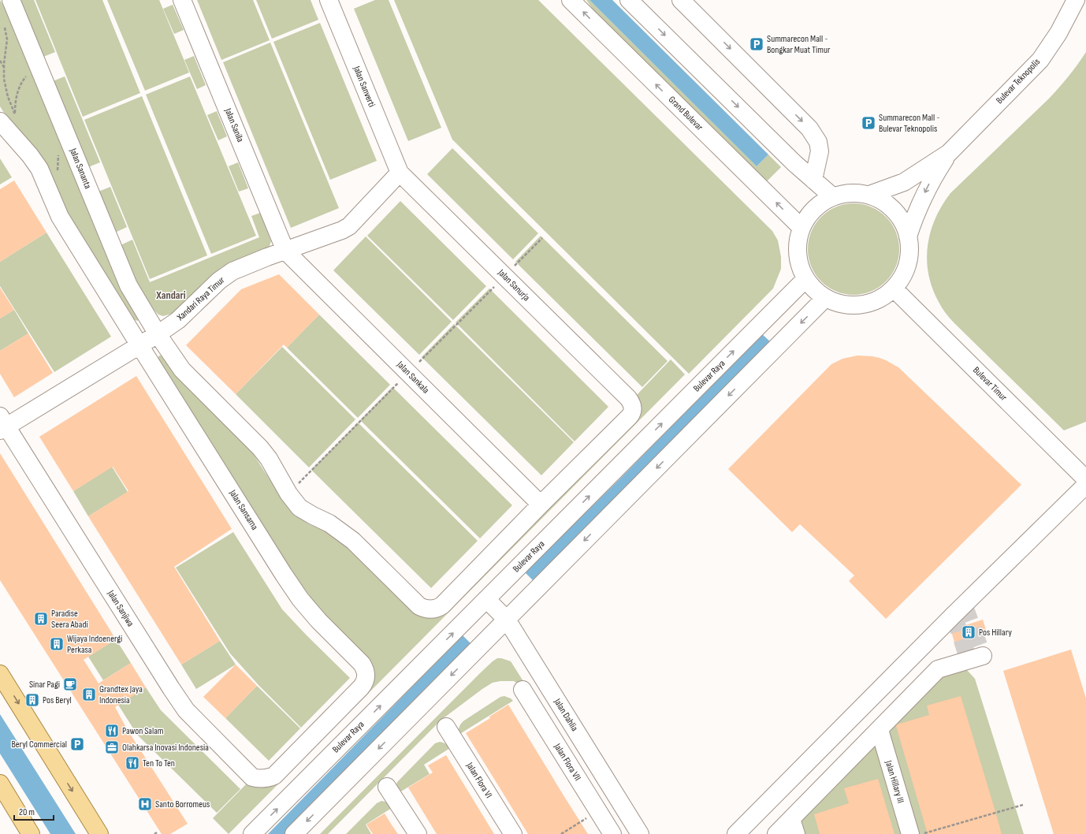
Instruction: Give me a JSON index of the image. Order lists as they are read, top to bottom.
{
  "streets": {
    "street": [
      "Bulevar Teknopolis",
      "Jalan Sanverti",
      "Grand Bulevar",
      "Jalan Sanila",
      "Jalan Sananta",
      "Jalan Sanurja",
      "Xandari Raya Timur",
      "Bulevar Raya",
      "Jalan Sankala",
      "Bulevar Timur",
      "Jalan Sansama",
      "Jalan Sanjiwa",
      "Jalan Dahlia",
      "Jalan Flora VII",
      "Jalan Flora VI",
      "Jalan Hillary III"
    ]
  },
  "crossings": [
    ["Bulevar Teknopolis", "Grand Bulevar"],
    ["Bulevar Teknopolis", "Bulevar Raya"],
    ["Bulevar Teknopolis", "Bulevar Timur"],
    ["Jalan Sanverti", "Jalan Sanurja"],
    ["Jalan Sanverti", "Xandari Raya Timur"],
    ["Grand Bulevar", "Bulevar Raya"],
    ["Grand Bulevar", "Bulevar Timur"],
    ["Jalan Sanila", "Xandari Raya Timur"],
    ["Jalan Sanila", "Jalan Sankala"],
    ["Jalan Sananta", "Xandari Raya Timur"],
    ["Jalan Sanurja", "Xandari Raya Timur"],
    ["Jalan Sanurja", "Jalan Sankala"],
    ["Xandari Raya Timur", "Jalan Sankala"],
    ["Xandari Raya Timur", "Jalan Sansama"],
    ["Xandari Raya Timur", "Jalan Sanjiwa"],
    ["Bulevar Raya", "Bulevar Timur"],
    ["Bulevar Raya", "Jalan Dahlia"],
    ["Jalan Sansama", "Jalan Sanjiwa"]
  ],
  "districts": ["Xandari"],
  "places": {
    "parking": ["Summarecon Mall - Bongkar Muat Timur", "Summarecon Mall - Bulevar Teknopolis", "Beryl Commercial"],
    "building": [
      "Paradise Seera Abadi",
      "Pos Hillary",
      "Wijaya Indoenergi Perkasa",
      "Grandtex Jaya Indonesia",
      "Pos Beryl"
    ],
    "cafe": ["Sinar Pagi"],
    "restaurant": ["Pawon Salam", "Ten To Ten"],
    "office": ["Olahkarsa Inovasi Indonesia"],
    "hospital": ["Santo Borromeus"]
  },
  "scale_bar": "20 m"
}
